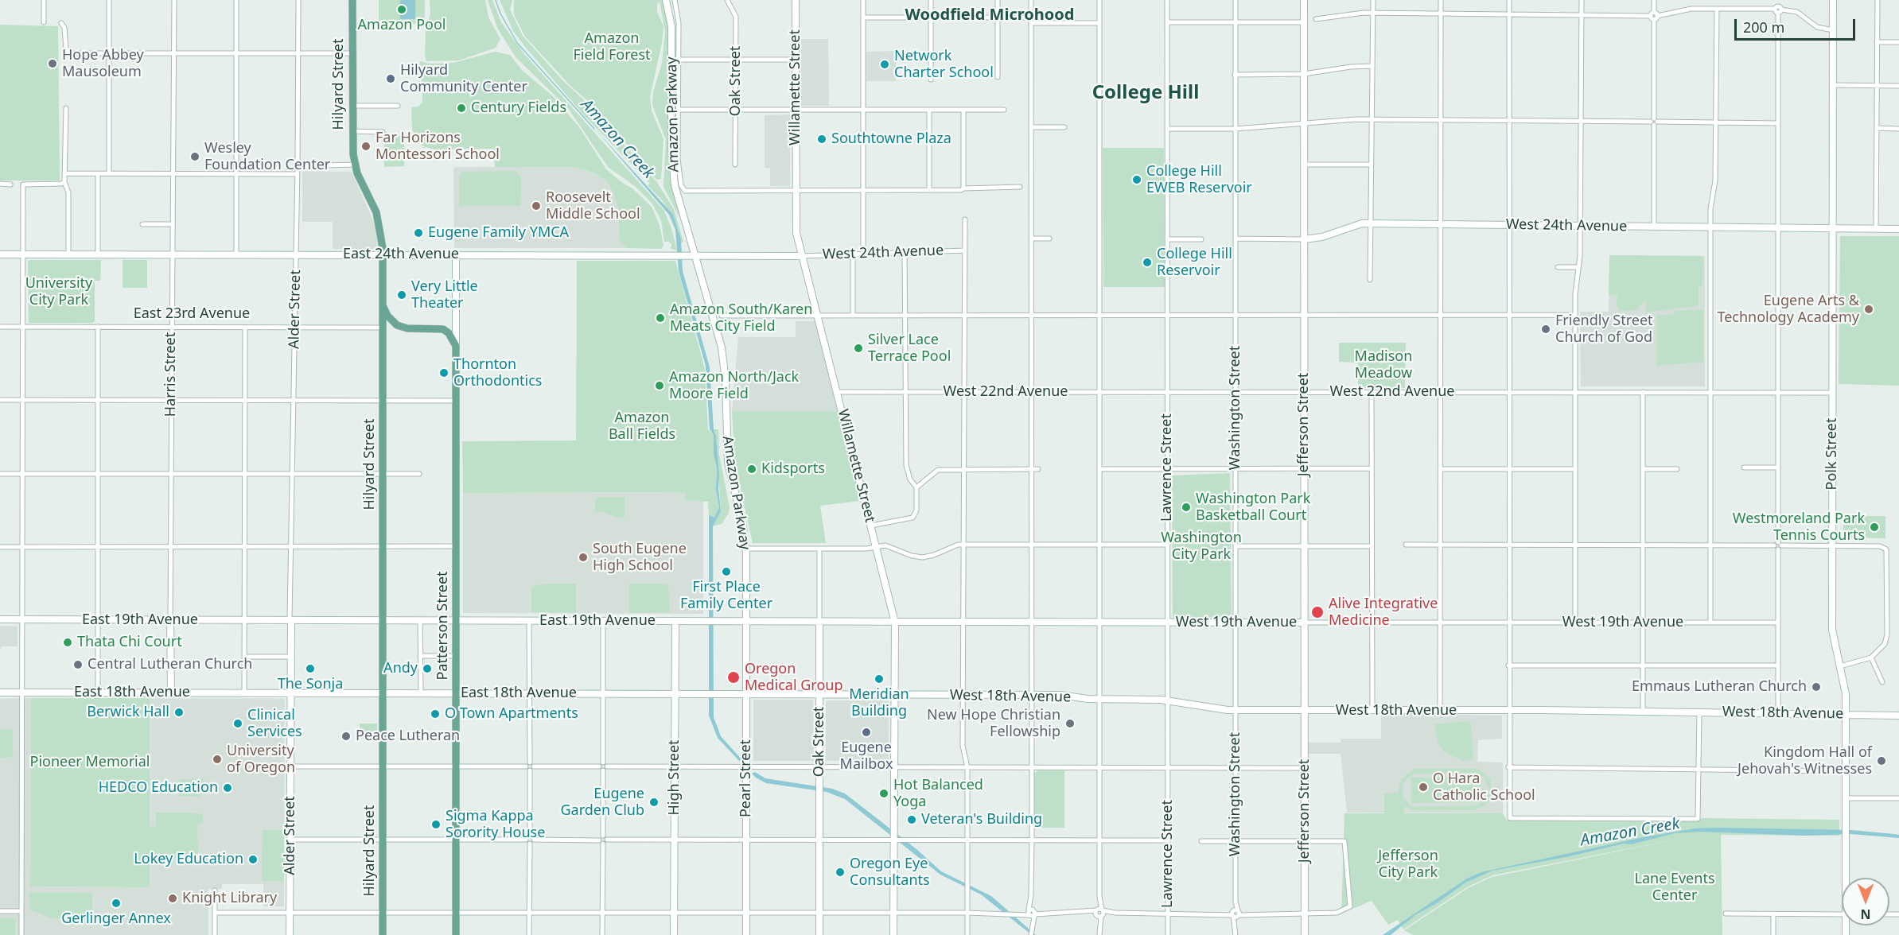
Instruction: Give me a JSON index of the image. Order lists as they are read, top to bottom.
{
  "streets": {
    "main road": ["Hilyard Street", "Patterson Street"],
    "street": [
      "Oak Street",
      "Willamette Street",
      "Amazon Parkway",
      "West 24th Avenue",
      "East 24th Avenue",
      "Alder Street",
      "East 23rd Avenue",
      "Harris Street",
      "West 22nd Avenue",
      "Washington Street",
      "Jefferson Street",
      "Polk Street",
      "Lawrence Street",
      "East 19th Avenue",
      "West 19th Avenue",
      "East 18th Avenue",
      "West 18th Avenue",
      "High Street",
      "Pearl Street"
    ]
  },
  "crossings": [
    ["Oak Street", "East 19th Avenue"],
    ["Oak Street", "East 18th Avenue"],
    ["Hilyard Street", "East 24th Avenue"],
    ["Hilyard Street", "East 23rd Avenue"],
    ["Hilyard Street", "East 19th Avenue"],
    ["Hilyard Street", "East 18th Avenue"],
    ["Willamette Street", "West 24th Avenue"],
    ["Willamette Street", "East 24th Avenue"],
    ["Willamette Street", "West 22nd Avenue"],
    ["Willamette Street", "East 19th Avenue"],
    ["Willamette Street", "West 19th Avenue"],
    ["Willamette Street", "East 18th Avenue"],
    ["Willamette Street", "West 18th Avenue"],
    ["Amazon Parkway", "East 24th Avenue"],
    ["Amazon Parkway", "East 19th Avenue"],
    ["Amazon Parkway", "Pearl Street"],
    ["West 24th Avenue", "East 24th Avenue"],
    ["West 24th Avenue", "Washington Street"],
    ["West 24th Avenue", "Jefferson Street"],
    ["West 24th Avenue", "Polk Street"],
    ["East 24th Avenue", "Alder Street"],
    ["East 24th Avenue", "Harris Street"],
    ["East 24th Avenue", "Patterson Street"],
    ["Alder Street", "East 23rd Avenue"],
    ["Alder Street", "East 19th Avenue"],
    ["Alder Street", "East 18th Avenue"],
    ["East 23rd Avenue", "Harris Street"],
    ["Harris Street", "East 19th Avenue"],
    ["Harris Street", "East 18th Avenue"],
    ["West 22nd Avenue", "Washington Street"],
    ["West 22nd Avenue", "Jefferson Street"],
    ["West 22nd Avenue", "Polk Street"],
    ["West 22nd Avenue", "Lawrence Street"],
    ["Washington Street", "West 19th Avenue"],
    ["Washington Street", "West 18th Avenue"],
    ["Jefferson Street", "West 19th Avenue"],
    ["Jefferson Street", "West 18th Avenue"],
    ["Polk Street", "West 18th Avenue"],
    ["Lawrence Street", "West 19th Avenue"],
    ["Lawrence Street", "West 18th Avenue"],
    ["East 19th Avenue", "West 19th Avenue"],
    ["East 19th Avenue", "Patterson Street"],
    ["East 19th Avenue", "High Street"],
    ["East 19th Avenue", "Pearl Street"],
    ["Patterson Street", "East 18th Avenue"],
    ["East 18th Avenue", "West 18th Avenue"],
    ["East 18th Avenue", "High Street"],
    ["East 18th Avenue", "Pearl Street"]
  ],
  "districts": ["Woodfield Microhood", "College Hill"],
  "water": ["Amazon Creek"],
  "parks": [
    "Amazon Field Forest",
    "University City Park",
    "Madison Meadow",
    "Amazon Ball Fields",
    "Washington City Park",
    "Pioneer Memorial",
    "Jefferson City Park",
    "Lane Events Center"
  ],
  "places": [
    "Amazon Pool",
    "Hope Abbey Mausoleum",
    "Network Charter School",
    "Hilyard Community Center",
    "Century Fields",
    "Southtowne Plaza",
    "Far Horizons Montessori School",
    "Wesley Foundation Center",
    "College Hill EWEB Reservoir",
    "Roosevelt Middle School",
    "Eugene Family YMCA",
    "College Hill Reservoir",
    "Very Little Theater",
    "Eugene Arts & Technology Academy",
    "Amazon South/Karen Meats City Field",
    "Friendly Street Church of God",
    "Silver Lace Terrace Pool",
    "Thornton Orthodontics",
    "Amazon North/Jack Moore Field",
    "Kidsports",
    "Washington Park Basketball Court",
    "Westmoreland Park Tennis Courts",
    "South Eugene High School",
    "First Place Family Center",
    "Alive Integrative Medicine",
    "Thata Chi Court",
    "Central Lutheran Church",
    "The Sonja",
    "Andy",
    "Oregon Medical Group",
    "Meridian Building",
    "Emmaus Lutheran Church",
    "Berwick Hall",
    "O Town Apartments",
    "Clinical Services",
    "New Hope Christian Fellowship",
    "Eugene Mailbox",
    "Peace Lutheran",
    "University of Oregon",
    "Kingdom Hall of Jehovah's Witnesses",
    "O Hara Catholic School",
    "HEDCO Education",
    "Hot Balanced Yoga",
    "Eugene Garden Club",
    "Veteran's Building",
    "Sigma Kappa Sorority House",
    "Lokey Education",
    "Oregon Eye Consultants",
    "Knight Library",
    "Gerlinger Annex"
  ],
  "scale_bar": "200 m",
  "north": "bottom"
}
